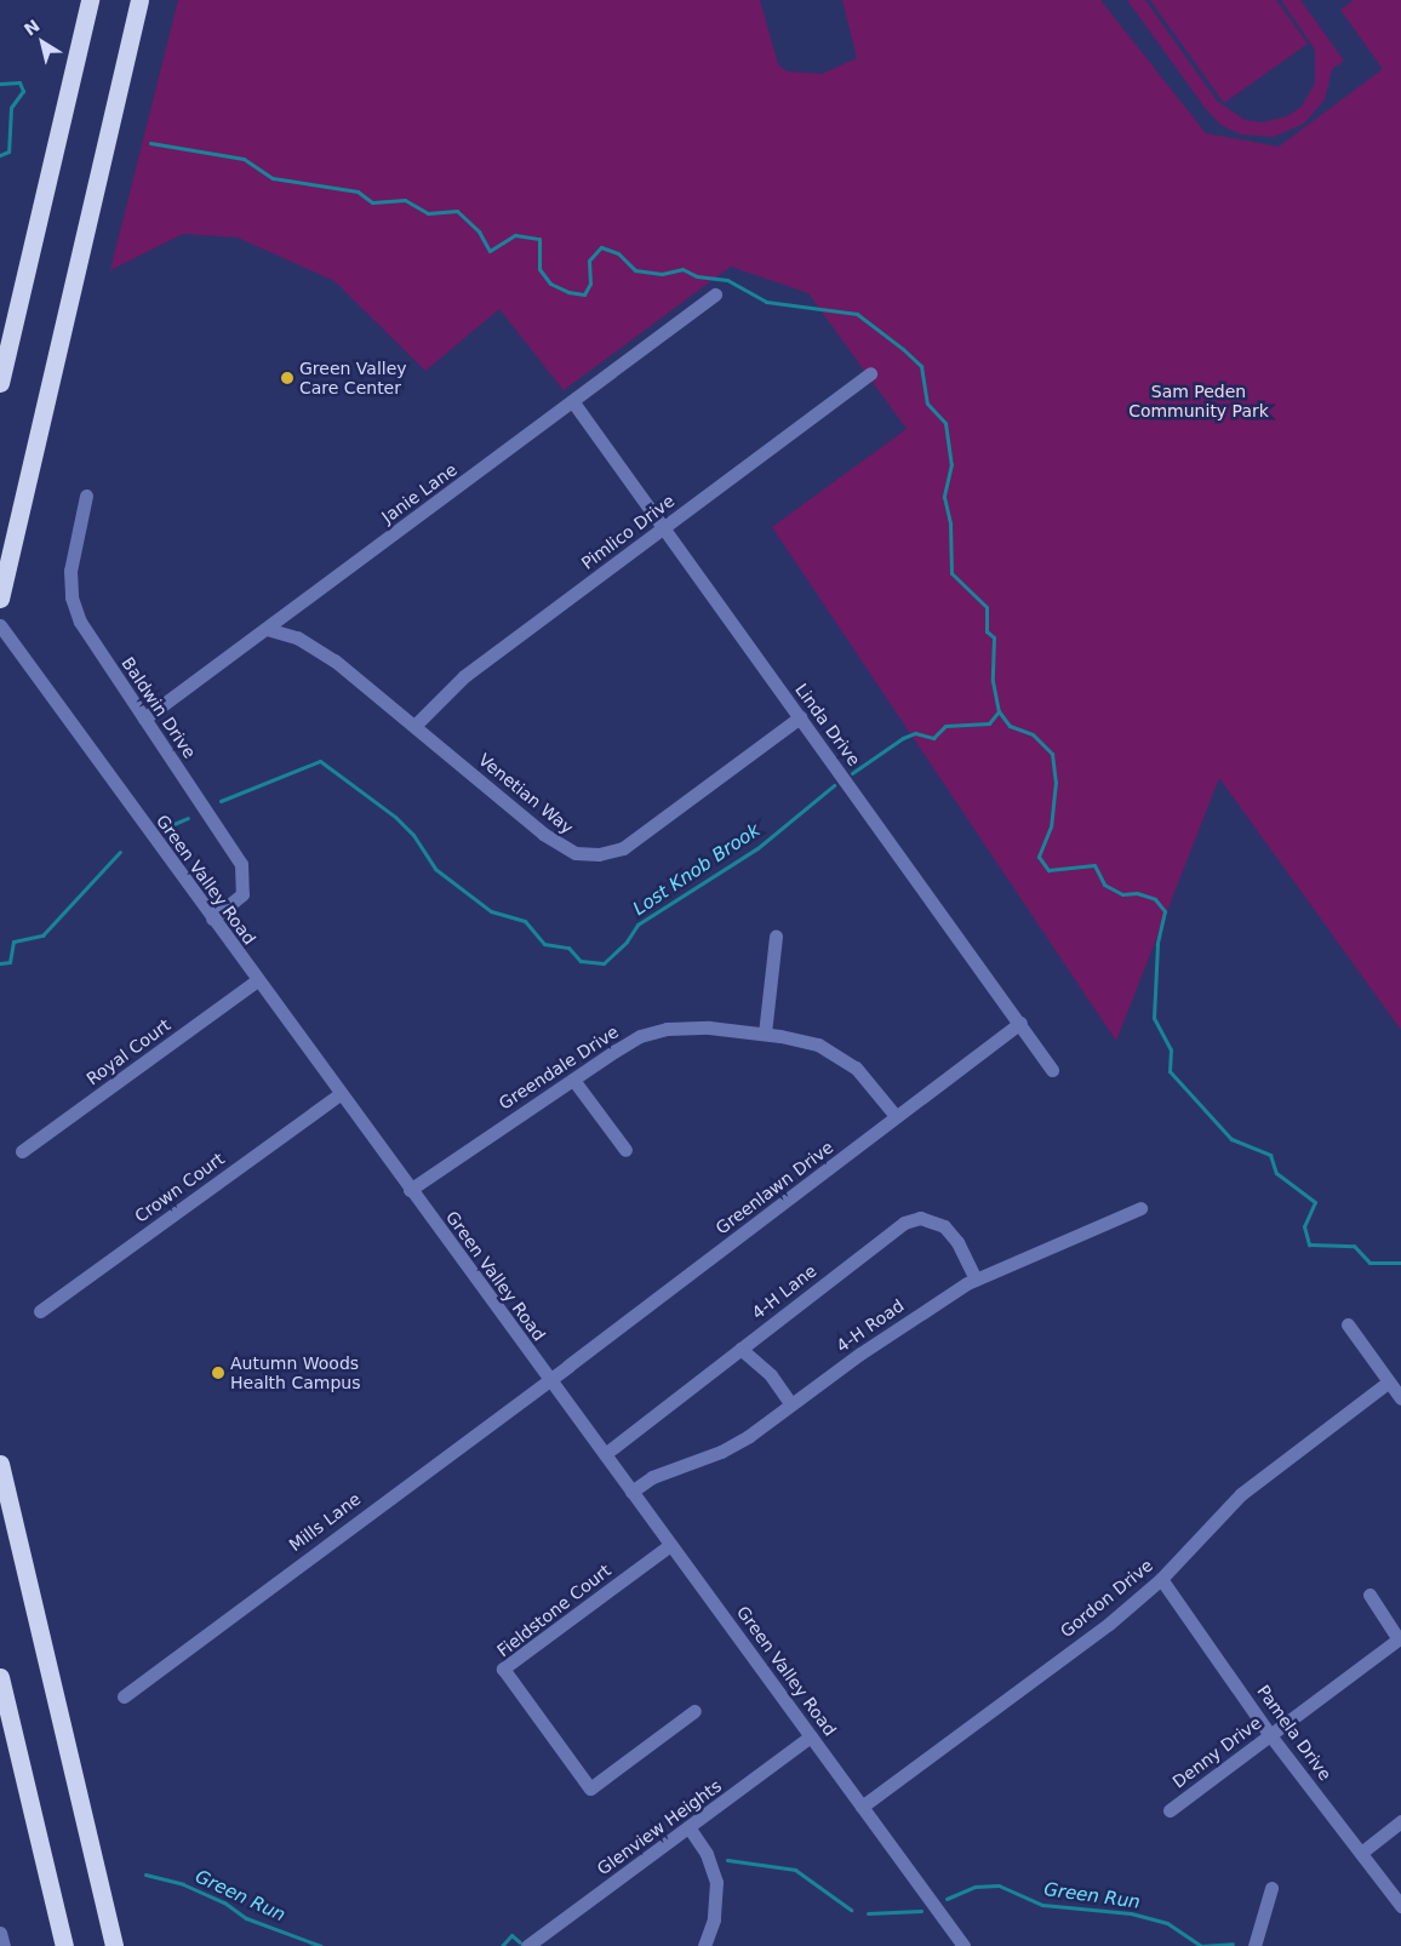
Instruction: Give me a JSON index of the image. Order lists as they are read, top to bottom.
{
  "streets": {
    "street": [
      "Janie Lane",
      "Pimlico Drive",
      "Baldwin Drive",
      "Linda Drive",
      "Venetian Way",
      "Green Valley Road",
      "Royal Court",
      "Greendale Drive",
      "Crown Court",
      "Greenlawn Drive",
      "4-H Lane",
      "4-H Road",
      "Mills Lane",
      "Gordon Drive",
      "Fieldstone Court",
      "Pamela Drive",
      "Denny Drive",
      "Glenview Heights"
    ]
  },
  "crossings": [
    ["Janie Lane", "Baldwin Drive"],
    ["Janie Lane", "Linda Drive"],
    ["Janie Lane", "Venetian Way"],
    ["Pimlico Drive", "Linda Drive"],
    ["Pimlico Drive", "Venetian Way"],
    ["Baldwin Drive", "Green Valley Road"],
    ["Linda Drive", "Venetian Way"],
    ["Linda Drive", "Greenlawn Drive"],
    ["Green Valley Road", "Royal Court"],
    ["Green Valley Road", "Greendale Drive"],
    ["Green Valley Road", "Crown Court"],
    ["Green Valley Road", "Greenlawn Drive"],
    ["Green Valley Road", "4-H Lane"],
    ["Green Valley Road", "4-H Road"],
    ["Green Valley Road", "Mills Lane"],
    ["Green Valley Road", "Gordon Drive"],
    ["Green Valley Road", "Fieldstone Court"],
    ["Green Valley Road", "Glenview Heights"],
    ["Greendale Drive", "Greenlawn Drive"],
    ["Greenlawn Drive", "Mills Lane"],
    ["4-H Lane", "4-H Road"],
    ["Gordon Drive", "Pamela Drive"],
    ["Pamela Drive", "Denny Drive"]
  ],
  "water": ["Lost Knob Brook", "Green Run"],
  "parks": ["Sam Peden Community Park"],
  "places": ["Green Valley Care Center", "Autumn Woods Health Campus"],
  "north": "top left"
}
